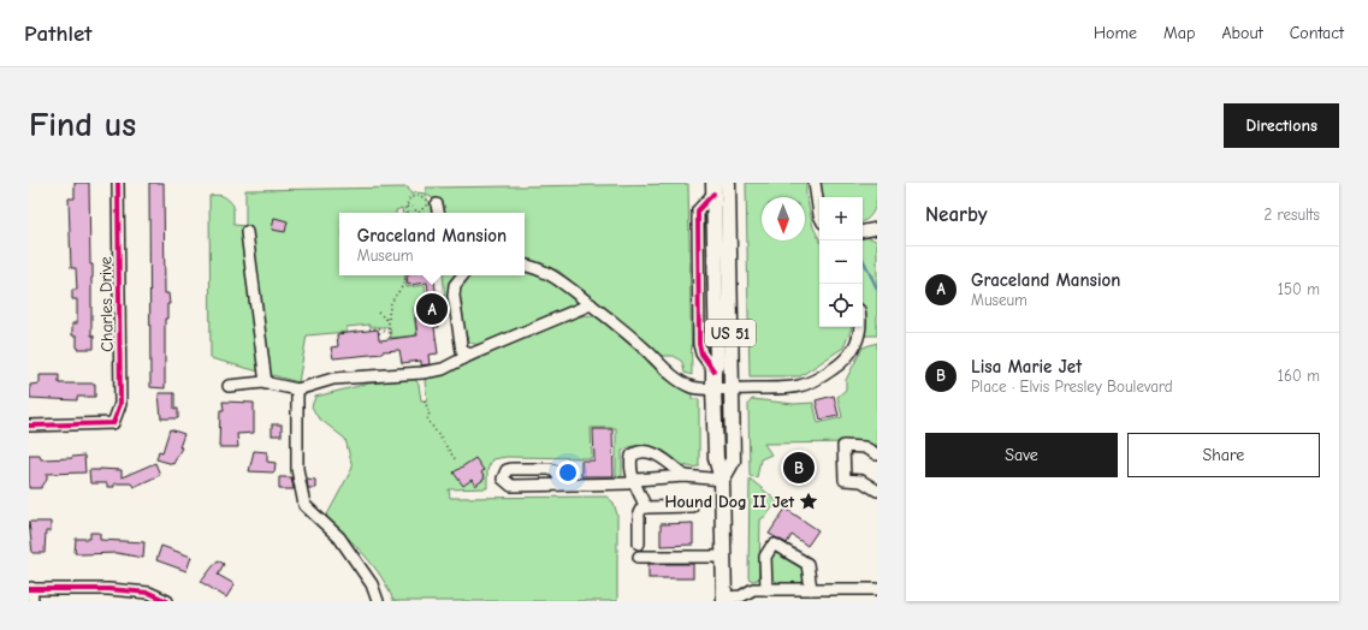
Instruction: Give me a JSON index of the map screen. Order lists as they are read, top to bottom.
{
  "streets": {
    "main road": ["US 51"],
    "street": ["Charles Drive"]
  },
  "places": {
    "place": ["Hound Dog II Jet"]
  },
  "north": "bottom",
  "page": {
    "header": "Pathlet",
    "nav": [
      "Home",
      "Map",
      "About",
      "Contact"
    ],
    "buttons": [
      "Directions",
      ["Save", "Share"]
    ],
    "title": "Find us",
    "heading": ["Nearby", "2 results"],
    "map_buttons": ["+", "−"],
    "popup": ["Graceland Mansion", "Museum"],
    "list": [
      {
        "mark": "A",
        "name": "Graceland Mansion",
        "note": "Museum",
        "value": "150 m"
      },
      {
        "mark": "B",
        "name": "Lisa Marie Jet",
        "note": "Place · Elvis Presley Boulevard",
        "value": "160 m"
      }
    ],
    "pins": ["A", "B"]
  }
}
